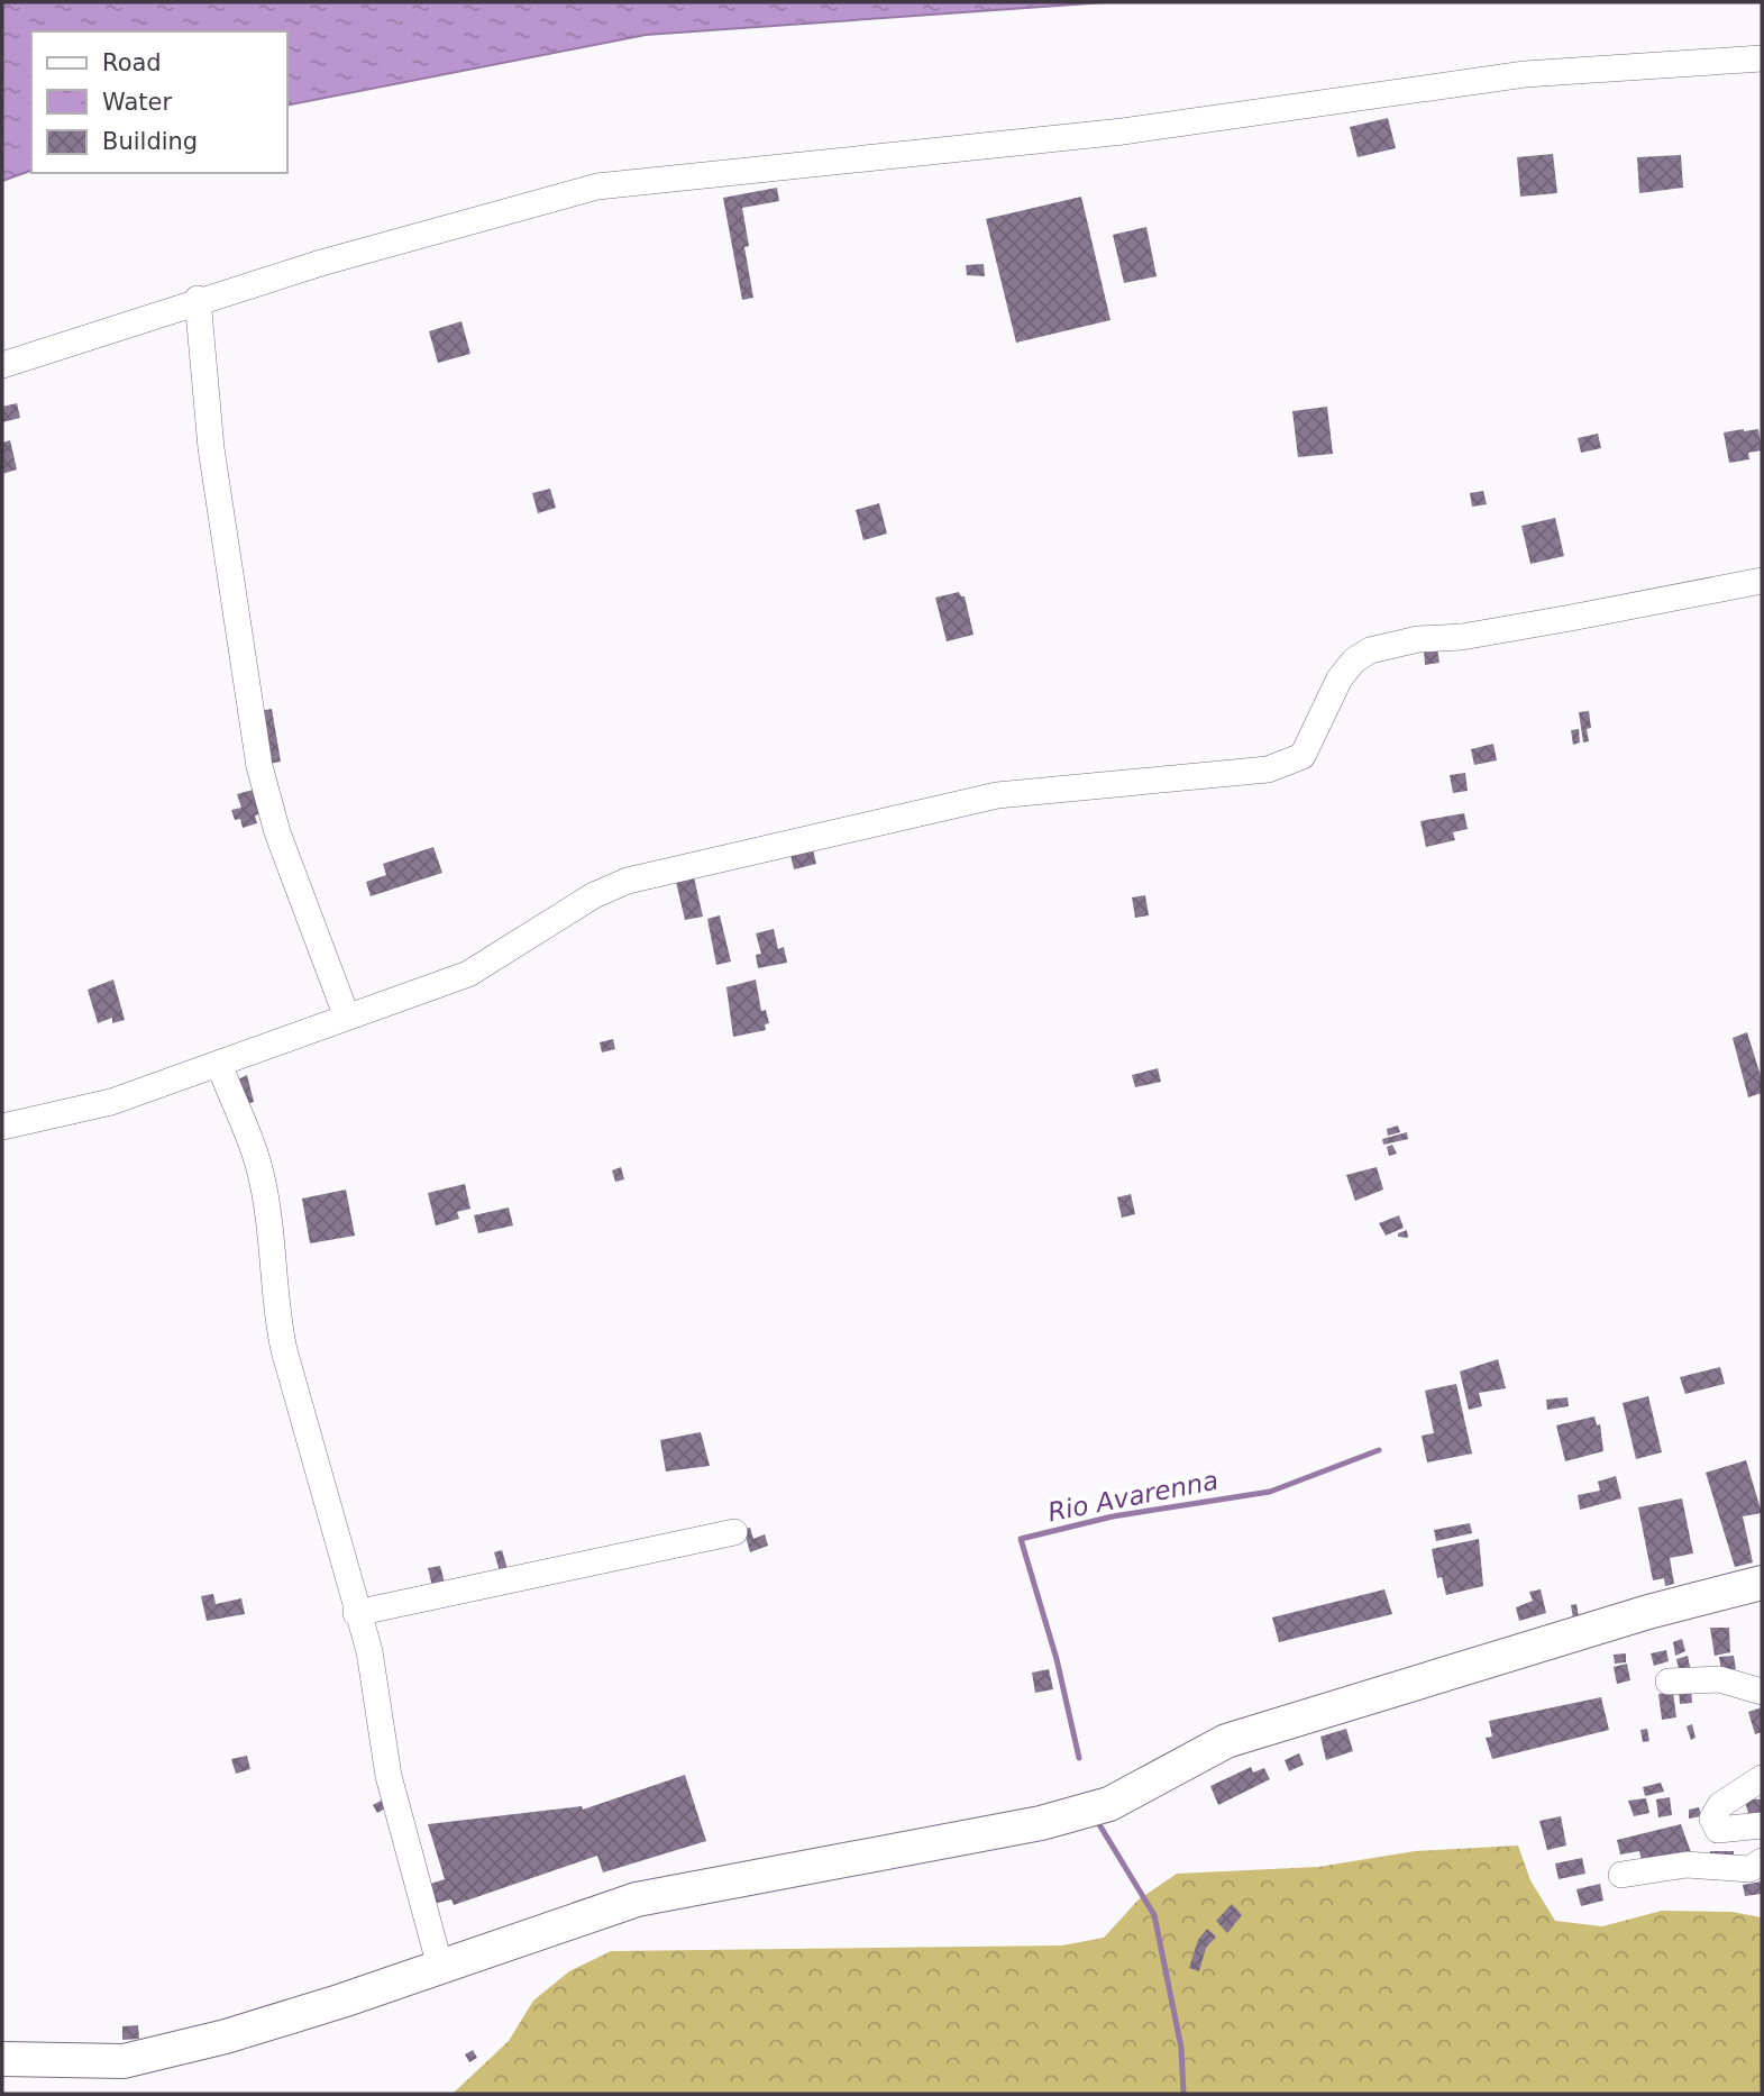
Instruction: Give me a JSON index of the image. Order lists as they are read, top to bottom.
{
  "water": ["Rio Avarenna"],
  "legend": ["Road", "Water", "Building"]
}
